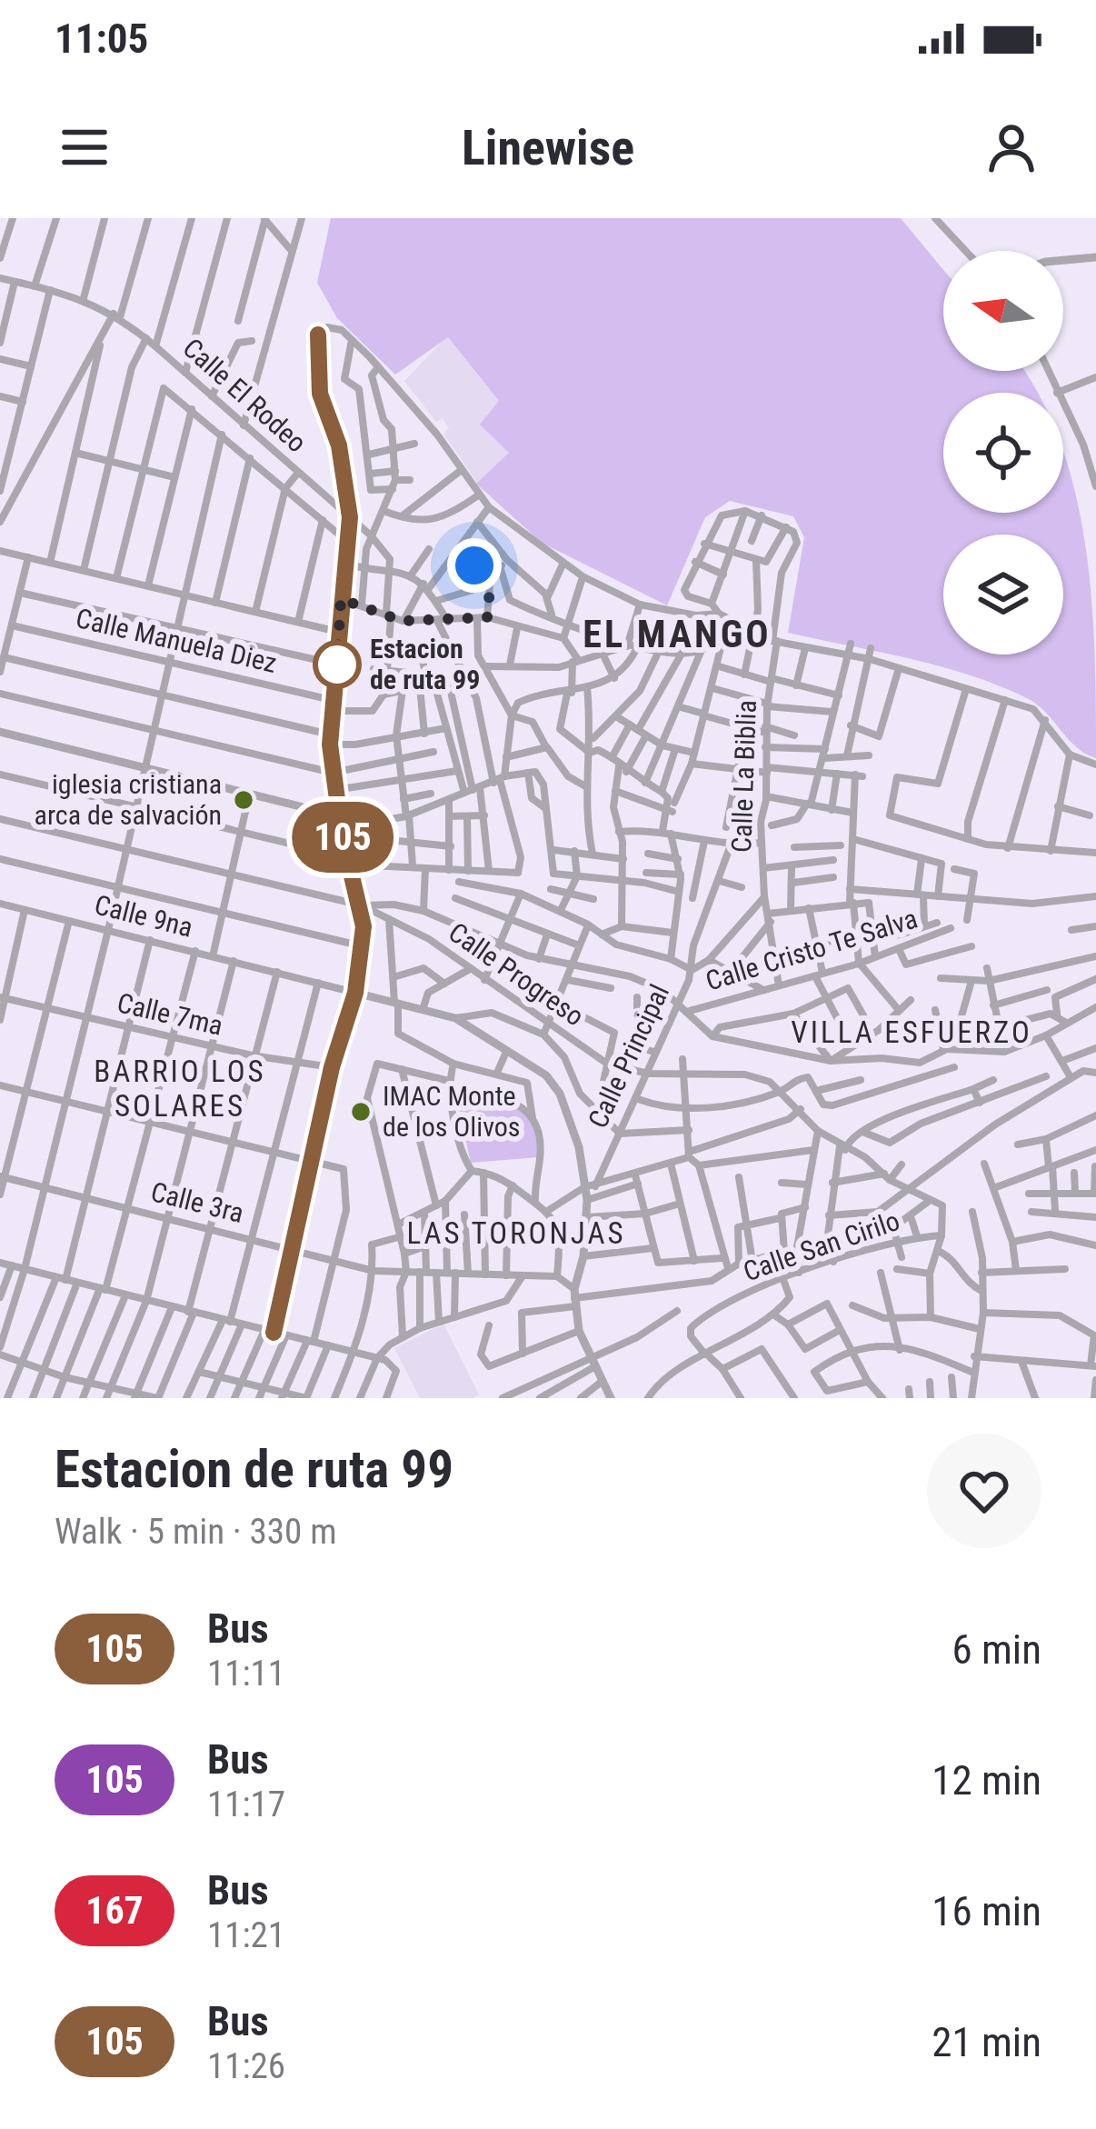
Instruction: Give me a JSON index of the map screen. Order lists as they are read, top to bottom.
{
  "streets": {
    "street": [
      "Calle El Rodeo",
      "Calle Manuela Diez",
      "Calle La Biblia",
      "Calle 9na",
      "Calle Cristo Te Salva",
      "Calle Progreso",
      "Calle 7ma",
      "Calle Principal",
      "Calle 3ra",
      "Calle San Cirilo"
    ]
  },
  "crossings": [
    ["Calle La Biblia", "Calle Cristo Te Salva"],
    ["Calle La Biblia", "Calle Principal"],
    ["Calle Progreso", "Calle Principal"]
  ],
  "districts": [
    "EL MANGO",
    "VILLA ESFUERZO",
    "BARRIO LOS SOLARES",
    "LAS TORONJAS"
  ],
  "places": ["Estacion de ruta 99", "iglesia cristiana arca de salvación", "IMAC Monte de los Olivos"],
  "lines": ["bus line 105"],
  "north": "left",
  "page": {
    "status": "11:05",
    "header": "Linewise",
    "on_map": "105",
    "heading": ["Estacion de ruta 99", "Walk · 5 min · 330 m"],
    "list": [
      {
        "mark": "105",
        "name": "Bus",
        "note": "11:11",
        "value": "6 min"
      },
      {
        "mark": "105",
        "name": "Bus",
        "note": "11:17",
        "value": "12 min"
      },
      {
        "mark": "167",
        "name": "Bus",
        "note": "11:21",
        "value": "16 min"
      },
      {
        "mark": "105",
        "name": "Bus",
        "note": "11:26",
        "value": "21 min"
      }
    ]
  }
}
